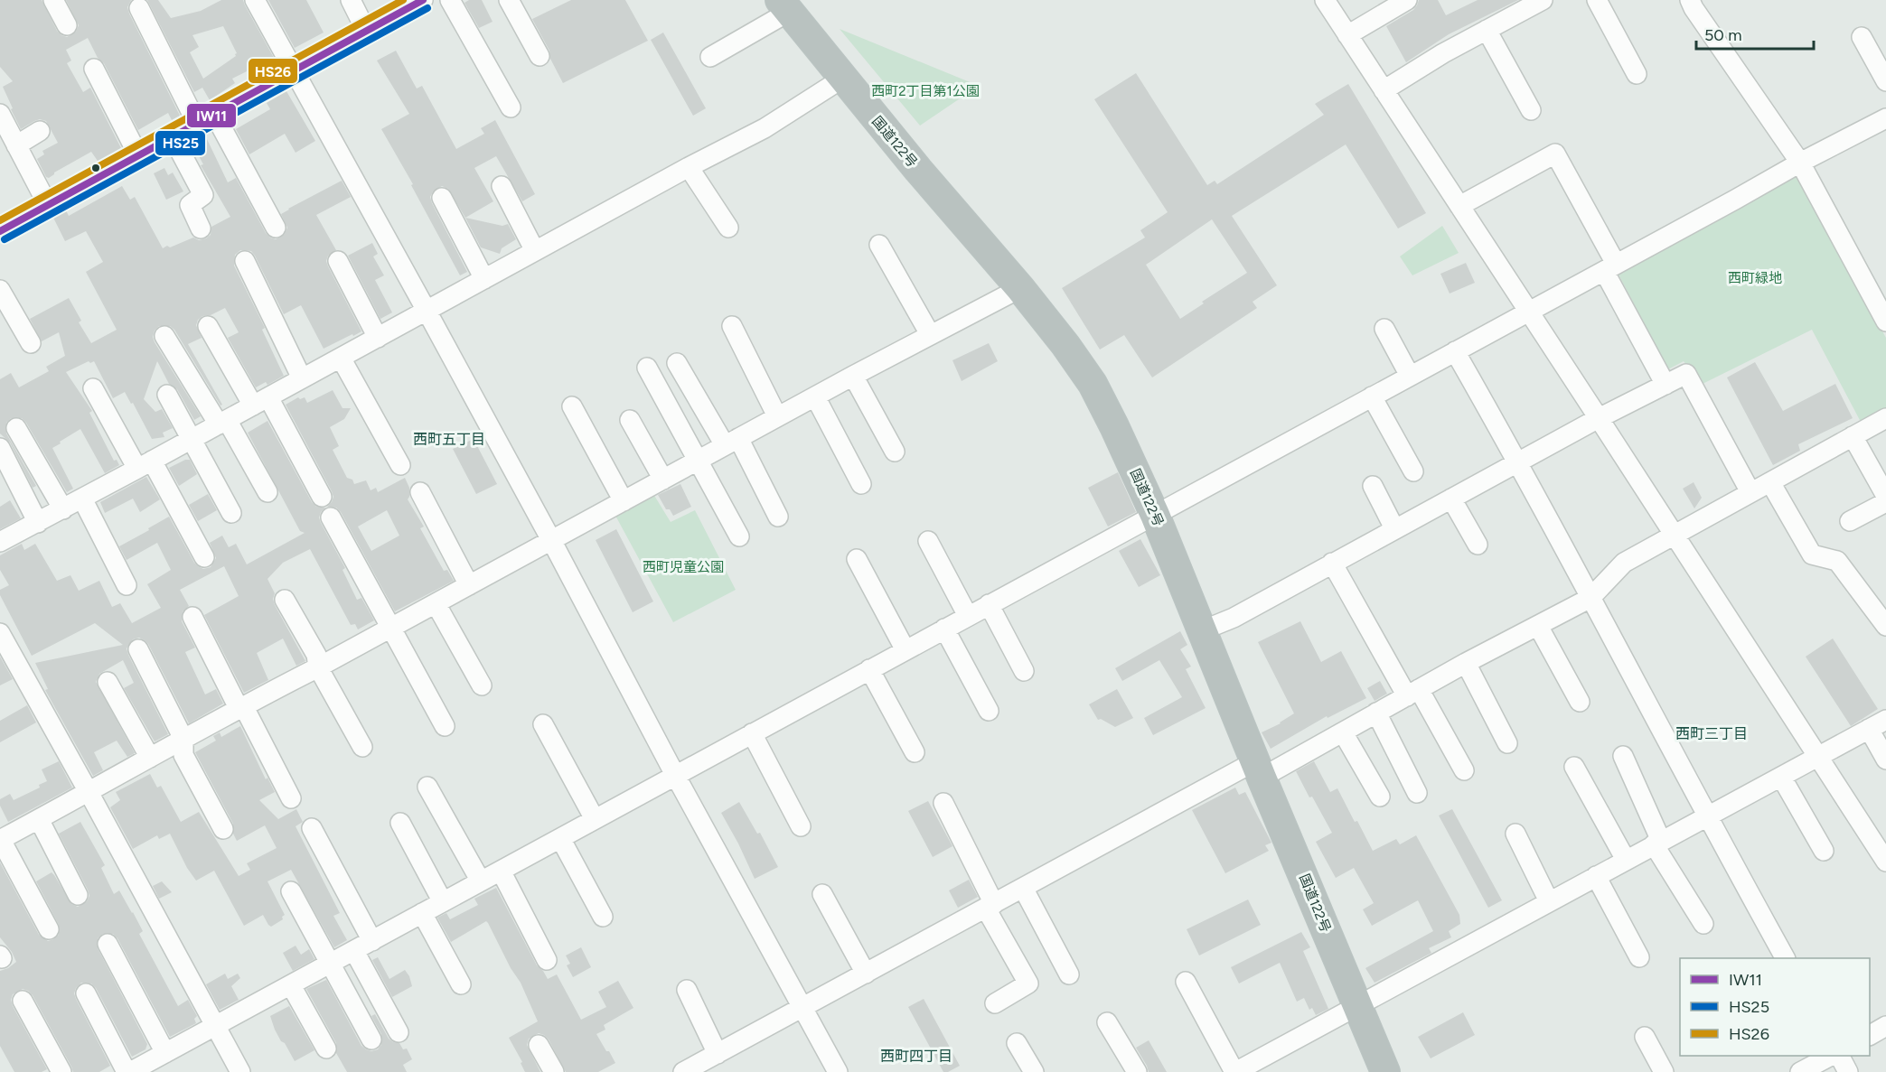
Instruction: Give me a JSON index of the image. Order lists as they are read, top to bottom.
{
  "streets": {
    "highway": ["国道122号"]
  },
  "districts": ["西町五丁目", "西町三丁目", "西町四丁目"],
  "parks": ["西町2丁目第1公園", "西町緑地", "西町児童公園"],
  "lines": ["transit line IW11", "transit line HS26", "transit line HS25"],
  "legend": ["IW11", "HS25", "HS26"],
  "scale_bar": "50 m"
}
